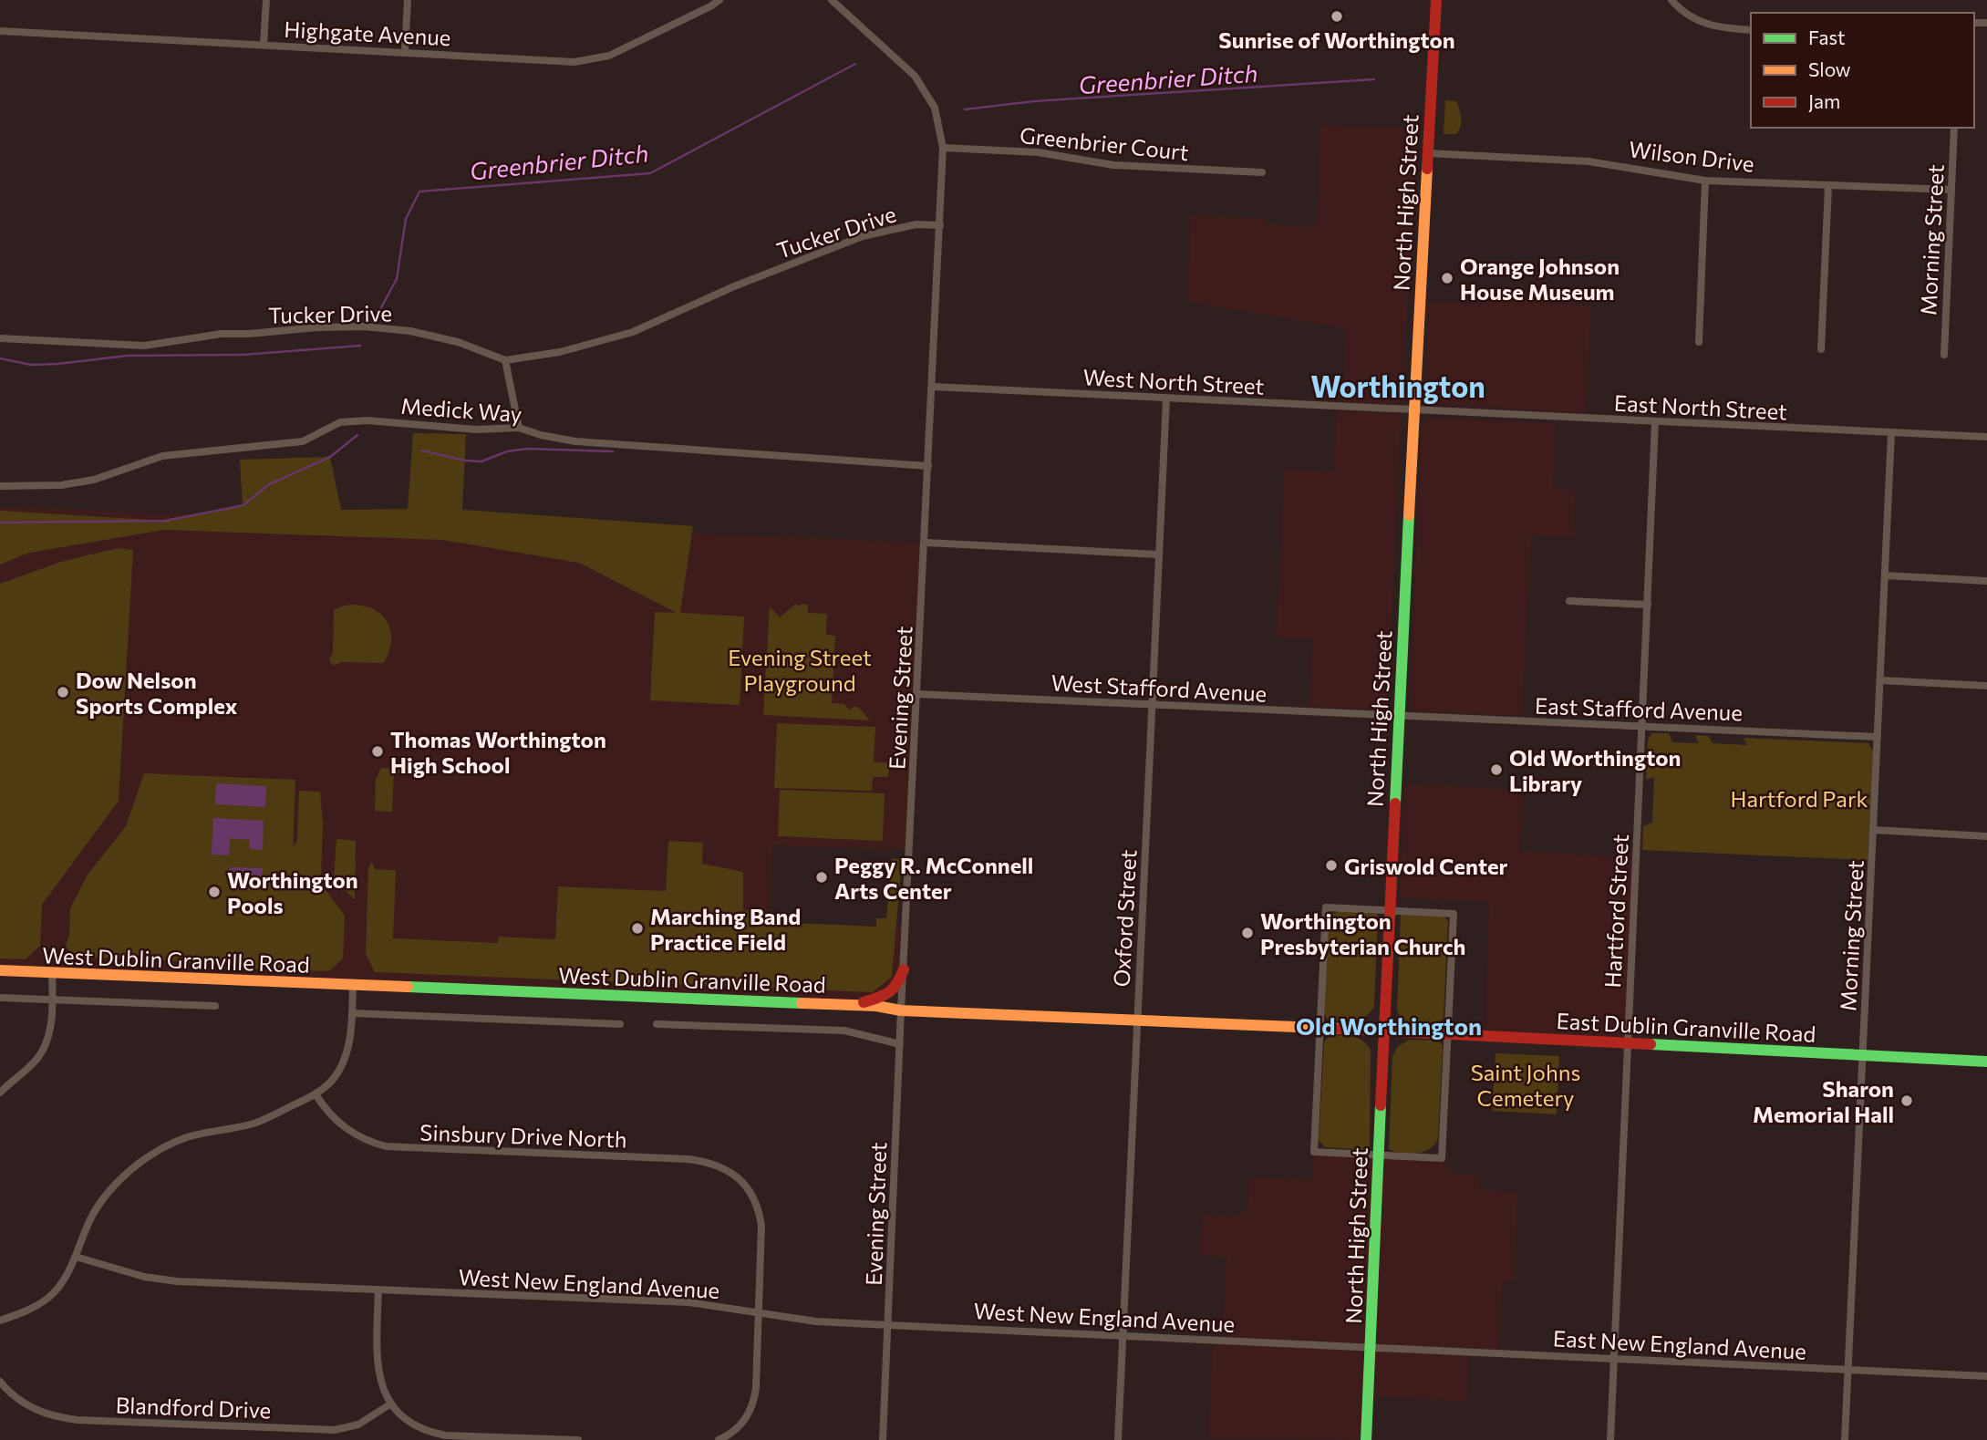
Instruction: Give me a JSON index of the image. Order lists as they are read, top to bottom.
{
  "streets": {
    "main road": ["North High Street", "West Dublin Granville Road", "East Dublin Granville Road"],
    "street": [
      "Highgate Avenue",
      "Greenbrier Court",
      "Wilson Drive",
      "Tucker Drive",
      "Morning Street",
      "West North Street",
      "East North Street",
      "Medick Way",
      "West Stafford Avenue",
      "Evening Street",
      "East Stafford Avenue",
      "Hartford Street",
      "Oxford Street",
      "Sinsbury Drive North",
      "West New England Avenue",
      "East New England Avenue",
      "Blandford Drive"
    ]
  },
  "crossings": [
    ["Greenbrier Court", "Evening Street"],
    ["Wilson Drive", "North High Street"],
    ["Wilson Drive", "Morning Street"],
    ["North High Street", "West North Street"],
    ["North High Street", "East North Street"],
    ["North High Street", "West Stafford Avenue"],
    ["North High Street", "East Stafford Avenue"],
    ["North High Street", "West Dublin Granville Road"],
    ["North High Street", "East Dublin Granville Road"],
    ["North High Street", "West New England Avenue"],
    ["North High Street", "East New England Avenue"],
    ["Tucker Drive", "Evening Street"],
    ["Morning Street", "East North Street"],
    ["Morning Street", "East Stafford Avenue"],
    ["Morning Street", "East Dublin Granville Road"],
    ["Morning Street", "East New England Avenue"],
    ["West North Street", "East North Street"],
    ["West North Street", "Evening Street"],
    ["West North Street", "Oxford Street"],
    ["East North Street", "Hartford Street"],
    ["Medick Way", "Evening Street"],
    ["West Stafford Avenue", "Evening Street"],
    ["West Stafford Avenue", "East Stafford Avenue"],
    ["West Stafford Avenue", "Oxford Street"],
    ["Evening Street", "West Dublin Granville Road"],
    ["Evening Street", "West New England Avenue"],
    ["East Stafford Avenue", "Hartford Street"],
    ["Hartford Street", "East Dublin Granville Road"],
    ["Hartford Street", "East New England Avenue"],
    ["Oxford Street", "West Dublin Granville Road"],
    ["Oxford Street", "West New England Avenue"],
    ["West Dublin Granville Road", "East Dublin Granville Road"],
    ["Sinsbury Drive North", "West New England Avenue"],
    ["West New England Avenue", "East New England Avenue"]
  ],
  "districts": ["Worthington", "Old Worthington"],
  "water": ["Greenbrier Ditch"],
  "parks": ["Evening Street Playground", "Hartford Park", "Saint Johns Cemetery"],
  "places": [
    "Sunrise of Worthington",
    "Orange Johnson House Museum",
    "Dow Nelson Sports Complex",
    "Thomas Worthington High School",
    "Old Worthington Library",
    "Griswold Center",
    "Peggy R. McConnell Arts Center",
    "Worthington Pools",
    "Marching Band Practice Field",
    "Worthington Presbyterian Church",
    "Sharon Memorial Hall"
  ],
  "legend": ["Fast", "Slow", "Jam"]
}
